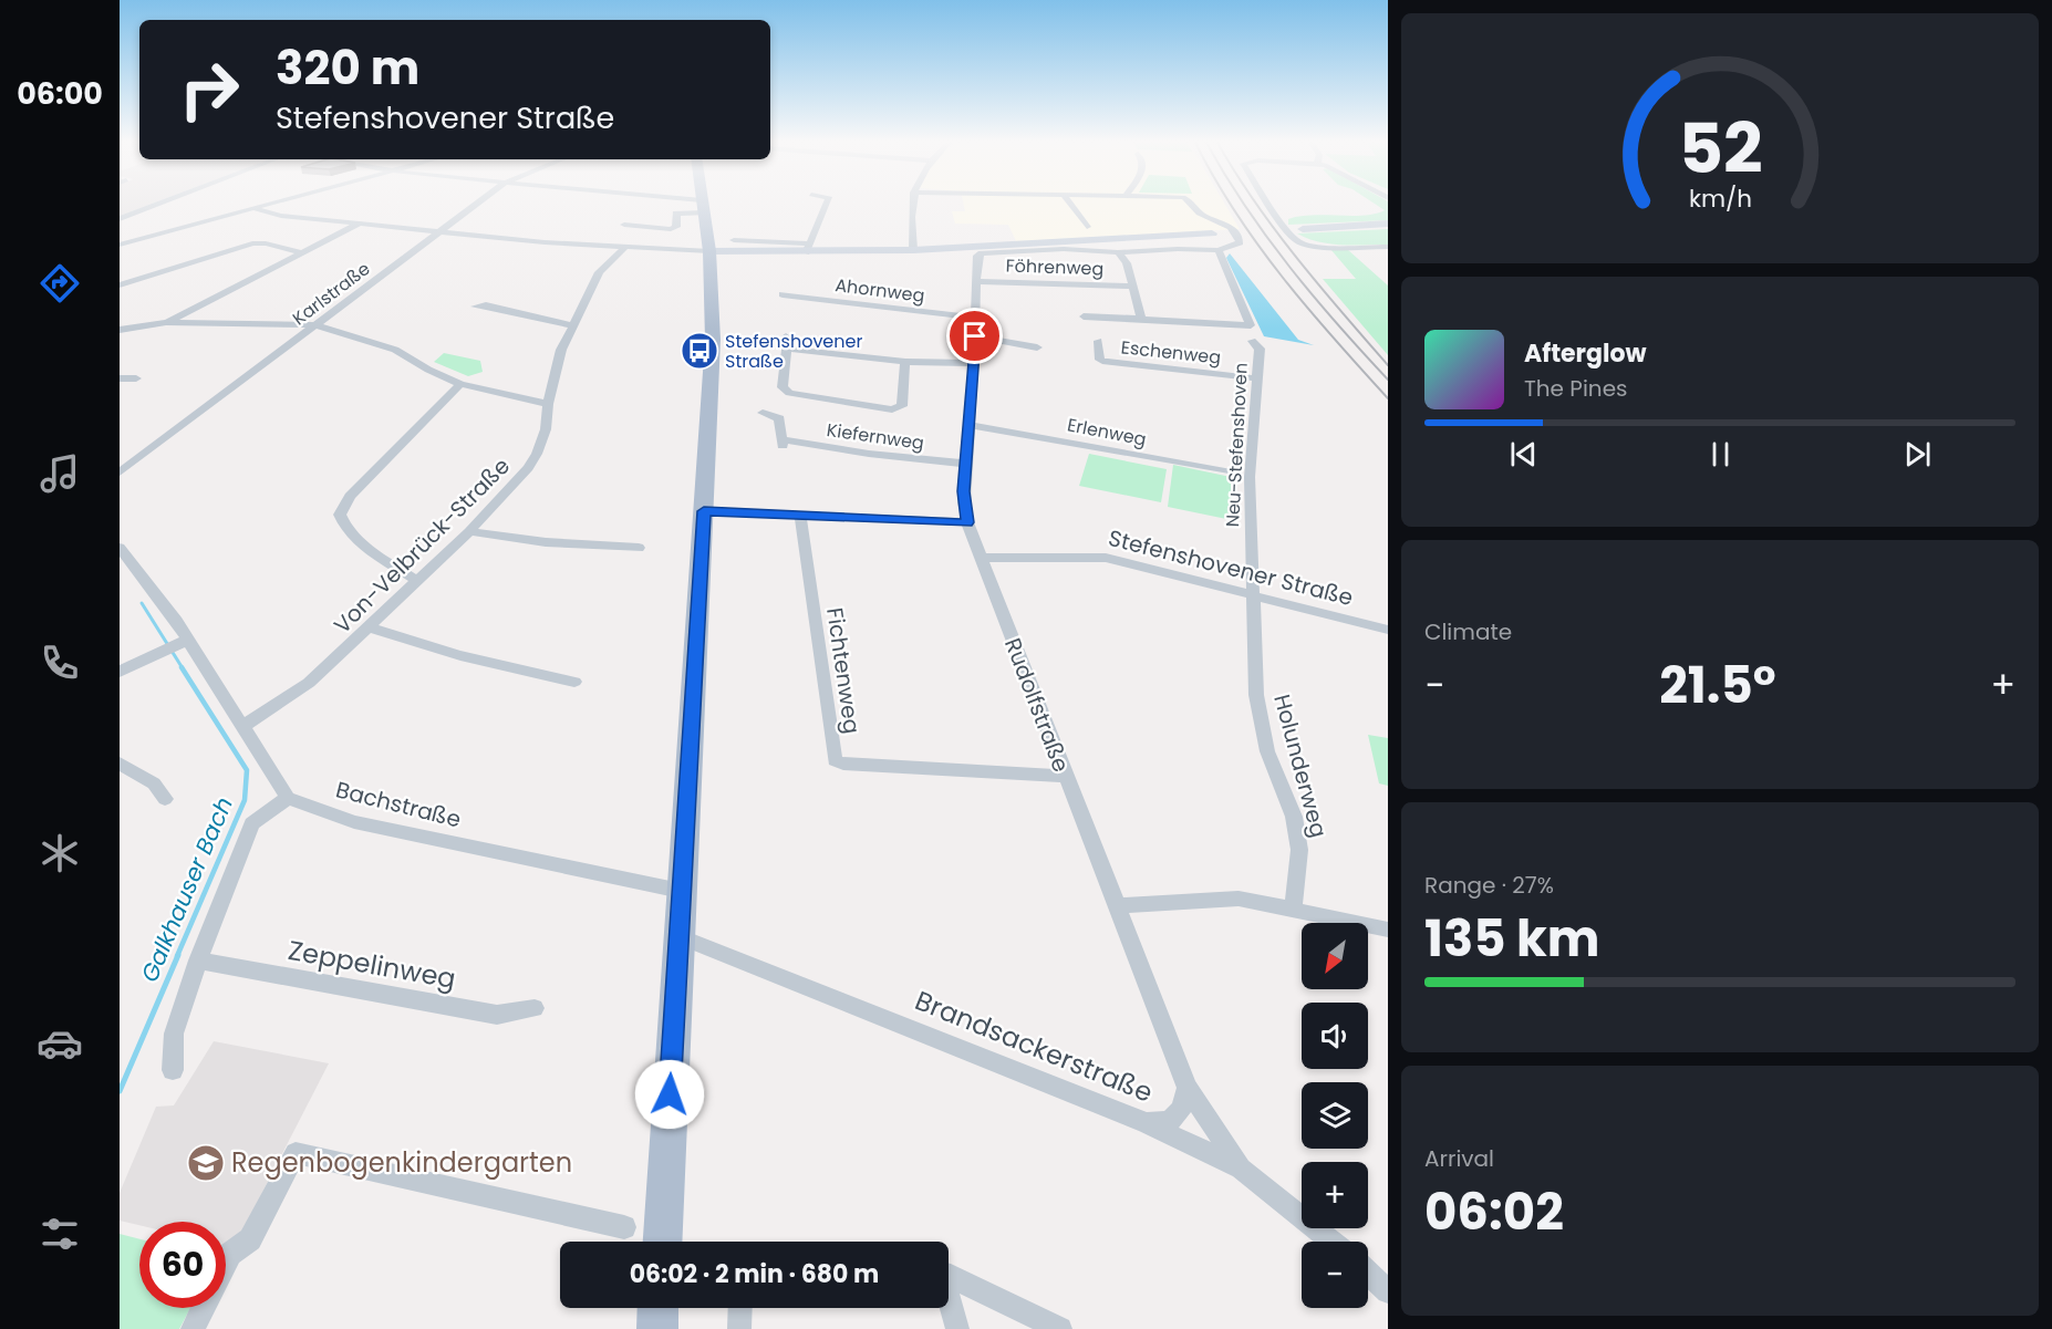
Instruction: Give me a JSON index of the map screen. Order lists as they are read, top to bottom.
{
  "streets": {
    "street": [
      "Föhrenweg",
      "Ahornweg",
      "Karlstraße",
      "Eschenweg",
      "Erlenweg",
      "Kiefernweg",
      "Neu-Stefenshoven",
      "Von-Velbrück-Straße",
      "Stefenshovener Straße",
      "Fichtenweg",
      "Rudolfstraße",
      "Holunderweg",
      "Bachstraße",
      "Zeppelinweg",
      "Brandsackerstraße"
    ]
  },
  "crossings": [
    ["Föhrenweg", "Rudolfstraße"],
    ["Ahornweg", "Rudolfstraße"],
    ["Eschenweg", "Neu-Stefenshoven"],
    ["Erlenweg", "Rudolfstraße"],
    ["Kiefernweg", "Rudolfstraße"],
    ["Neu-Stefenshoven", "Stefenshovener Straße"],
    ["Neu-Stefenshoven", "Holunderweg"],
    ["Stefenshovener Straße", "Rudolfstraße"],
    ["Stefenshovener Straße", "Holunderweg"],
    ["Fichtenweg", "Rudolfstraße"],
    ["Rudolfstraße", "Brandsackerstraße"]
  ],
  "water": ["Galkhauser Bach"],
  "places": {
    "bus stop": ["Stefenshovener Straße"],
    "school or university": ["Regenbogenkindergarten"]
  },
  "north": "bottom left",
  "page": {
    "tabs": "06:00",
    "turn": ["320 m", "Stefenshovener Straße"],
    "song": ["Afterglow", "The Pines"],
    "tile": [
      "Climate",
      ["Range · 27%", "135 km"],
      ["Arrival", "06:02"]
    ],
    "heat": ["−", "21.5°", "+"],
    "map_buttons": ["+", "−"],
    "limit": "60",
    "trip": "06:02 · 2 min · 680 m",
    "gauge": ["52", "km/h"]
  }
}
